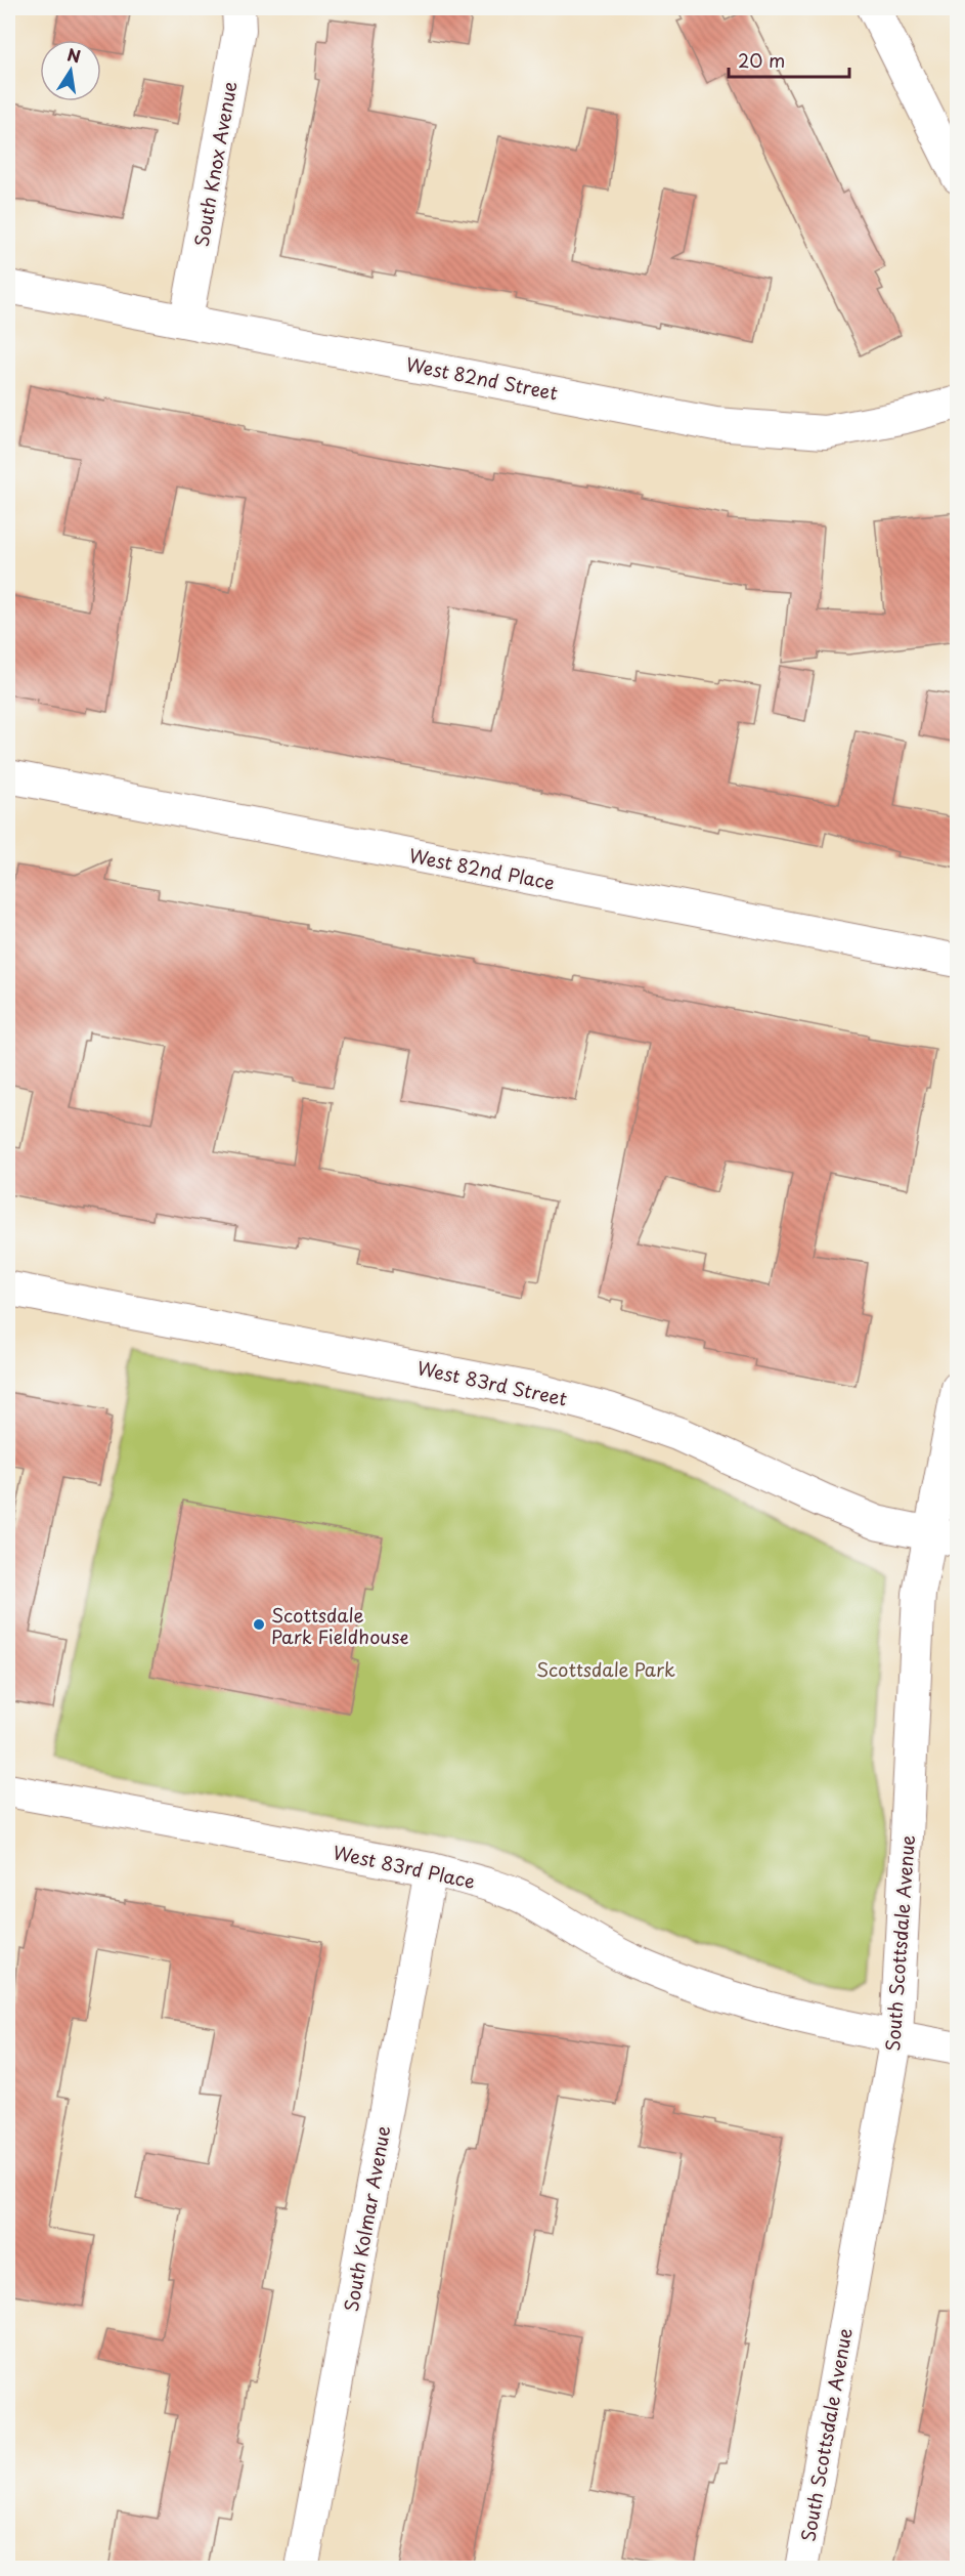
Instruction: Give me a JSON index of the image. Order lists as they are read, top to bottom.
{
  "streets": {
    "street": [
      "South Knox Avenue",
      "West 82nd Street",
      "West 82nd Place",
      "West 83rd Street",
      "West 83rd Place",
      "South Scottsdale Avenue",
      "South Kolmar Avenue"
    ]
  },
  "crossings": [
    ["South Knox Avenue", "West 82nd Street"],
    ["West 83rd Street", "South Scottsdale Avenue"],
    ["West 83rd Place", "South Scottsdale Avenue"],
    ["West 83rd Place", "South Kolmar Avenue"]
  ],
  "parks": ["Scottsdale Park"],
  "places": ["Scottsdale Park Fieldhouse"],
  "scale_bar": "20 m",
  "north": "top"
}
